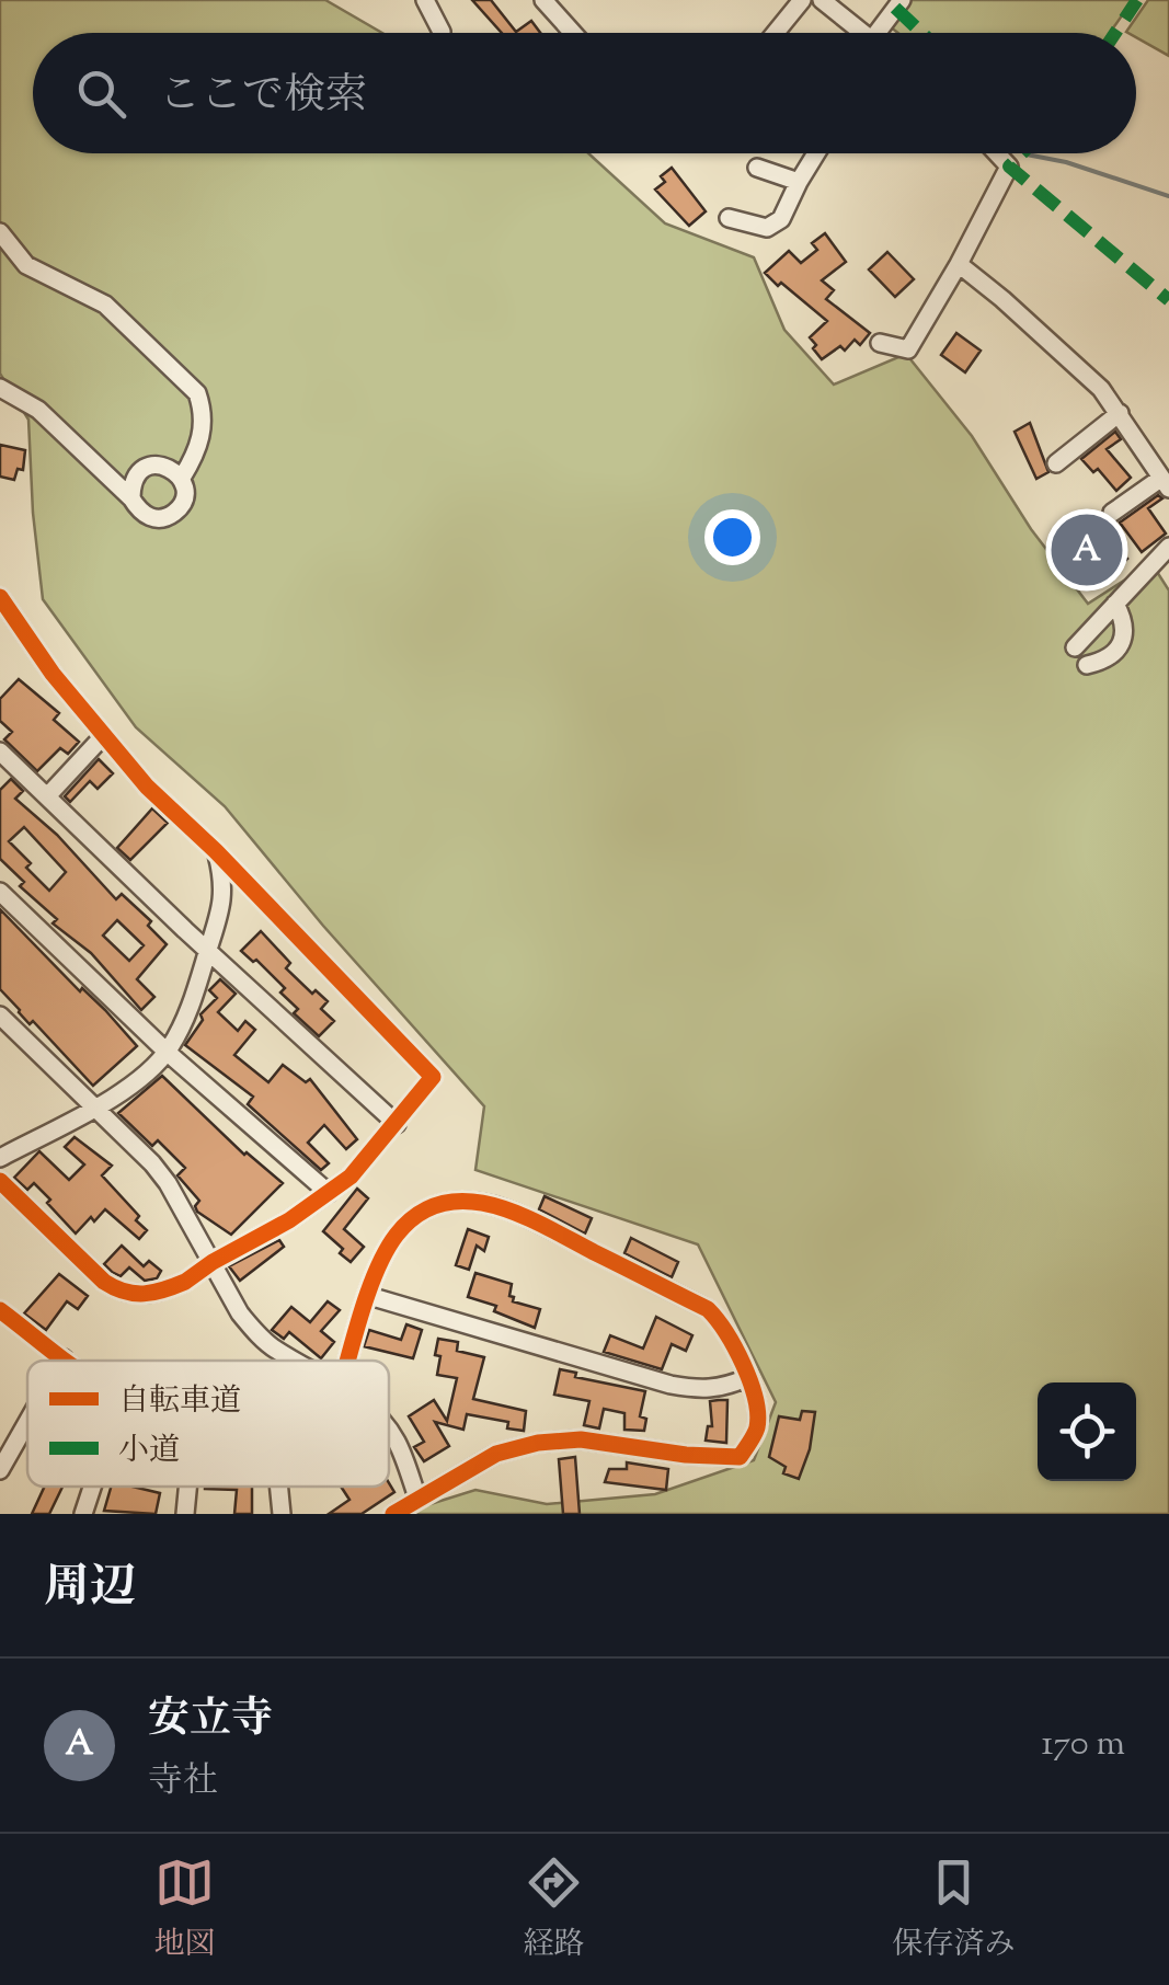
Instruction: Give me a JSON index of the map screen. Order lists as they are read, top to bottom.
{
  "legend": ["自転車道", "小道"],
  "page": {
    "search": "ここで検索",
    "pins": "A",
    "heading": "周辺",
    "list": [
      {
        "mark": "A",
        "name": "安立寺",
        "note": "寺社",
        "value": "170 m"
      }
    ],
    "nav": ["地図", "経路", "保存済み"]
  }
}
